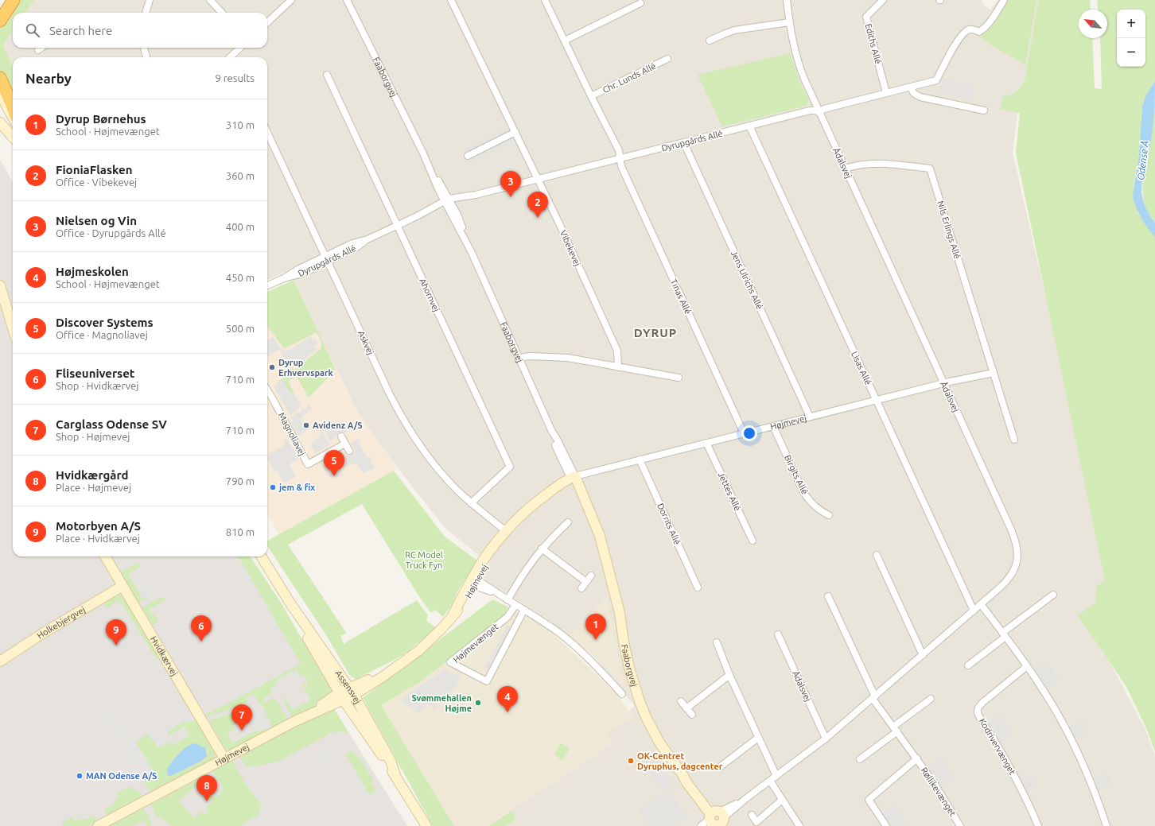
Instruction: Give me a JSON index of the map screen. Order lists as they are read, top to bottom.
{
  "streets": {
    "street": [
      "Ediths Allé",
      "Faaborgvej",
      "Chr. Lunds Allé",
      "Dyrupgårds Allé",
      "Ådalsvej",
      "Nils Erlings Allé",
      "Vibekevej",
      "Jens Ulrichs Allé",
      "Ahornvej",
      "Tinas Allé",
      "Askvej",
      "Lisas Allé",
      "Højmevej",
      "Magnoliavej",
      "Birgits Allé",
      "Jettes Allé",
      "Dorrits Allé",
      "Holkebjergvej",
      "Højmevænget",
      "Hvidkærvej",
      "Assensvej",
      "Kodrivervænget",
      "Røllikevænget"
    ]
  },
  "crossings": [
    ["Ediths Allé", "Dyrupgårds Allé"],
    ["Faaborgvej", "Dyrupgårds Allé"],
    ["Faaborgvej", "Ådalsvej"],
    ["Faaborgvej", "Højmevej"],
    ["Dyrupgårds Allé", "Ådalsvej"],
    ["Dyrupgårds Allé", "Vibekevej"],
    ["Dyrupgårds Allé", "Jens Ulrichs Allé"],
    ["Dyrupgårds Allé", "Ahornvej"],
    ["Dyrupgårds Allé", "Tinas Allé"],
    ["Dyrupgårds Allé", "Askvej"],
    ["Dyrupgårds Allé", "Lisas Allé"],
    ["Ådalsvej", "Nils Erlings Allé"],
    ["Ådalsvej", "Lisas Allé"],
    ["Ådalsvej", "Højmevej"],
    ["Ådalsvej", "Røllikevænget"],
    ["Jens Ulrichs Allé", "Højmevej"],
    ["Ahornvej", "Askvej"],
    ["Tinas Allé", "Højmevej"],
    ["Askvej", "Højmevej"],
    ["Lisas Allé", "Højmevej"],
    ["Højmevej", "Birgits Allé"],
    ["Højmevej", "Jettes Allé"],
    ["Højmevej", "Dorrits Allé"],
    ["Højmevej", "Hvidkærvej"],
    ["Højmevej", "Assensvej"],
    ["Holkebjergvej", "Hvidkærvej"]
  ],
  "districts": ["DYRUP"],
  "water": ["Odense Å"],
  "parks": ["RC Model Truck Fyn"],
  "places": [
    "Dyrup Erhvervspark",
    "Avidenz A/S",
    "jem & fix",
    "Svømmehallen Højme",
    "OK-Centret Dyruphus, dagcenter",
    "MAN Odense A/S"
  ],
  "north": "top left",
  "page": {
    "map_buttons": ["+", "−"],
    "search": "Search here",
    "heading": ["Nearby", "9 results"],
    "list": [
      {
        "mark": "1",
        "name": "Dyrup Børnehus",
        "note": "School · Højmevænget",
        "value": "310 m"
      },
      {
        "mark": "2",
        "name": "FioniaFlasken",
        "note": "Office · Vibekevej",
        "value": "360 m"
      },
      {
        "mark": "3",
        "name": "Nielsen og Vin",
        "note": "Office · Dyrupgårds Allé",
        "value": "400 m"
      },
      {
        "mark": "4",
        "name": "Højmeskolen",
        "note": "School · Højmevænget",
        "value": "450 m"
      },
      {
        "mark": "5",
        "name": "Discover Systems",
        "note": "Office · Magnoliavej",
        "value": "500 m"
      },
      {
        "mark": "6",
        "name": "Fliseuniverset",
        "note": "Shop · Hvidkærvej",
        "value": "710 m"
      },
      {
        "mark": "7",
        "name": "Carglass Odense SV",
        "note": "Shop · Højmevej",
        "value": "710 m"
      },
      {
        "mark": "8",
        "name": "Hvidkærgård",
        "note": "Place · Højmevej",
        "value": "790 m"
      },
      {
        "mark": "9",
        "name": "Motorbyen A/S",
        "note": "Place · Hvidkærvej",
        "value": "810 m"
      }
    ],
    "pins": [
      "3",
      "2",
      "5",
      "1",
      "6",
      "9",
      "4",
      "7",
      "8"
    ]
  }
}
